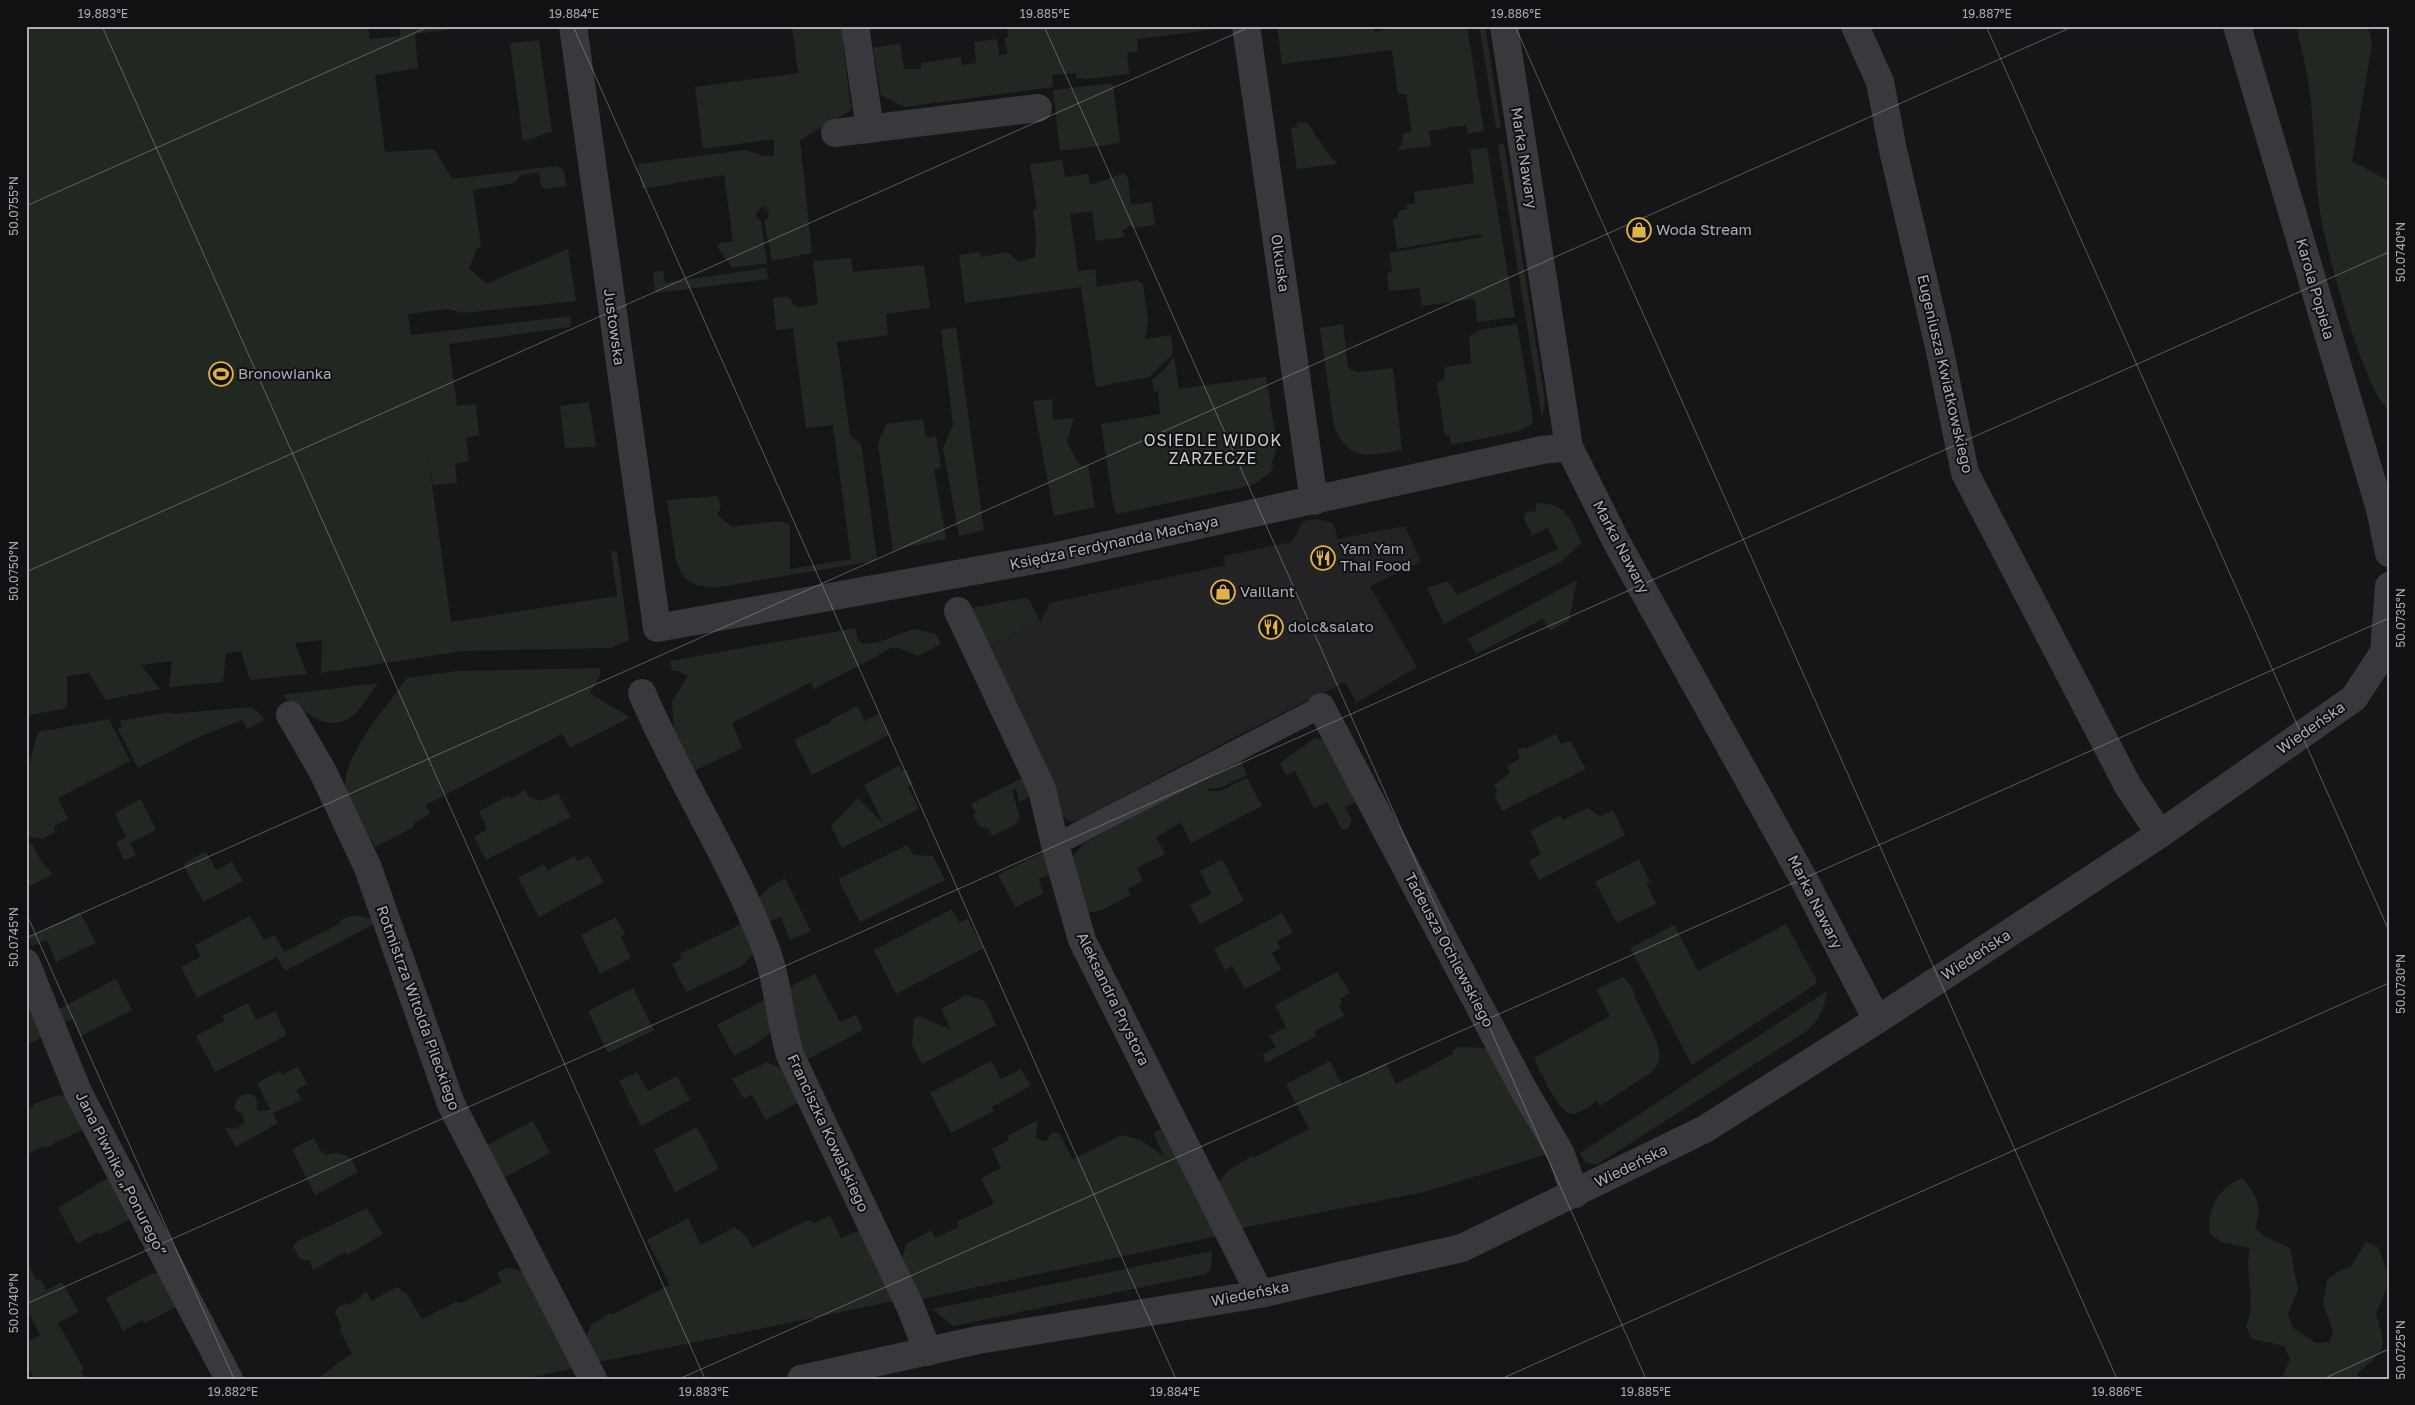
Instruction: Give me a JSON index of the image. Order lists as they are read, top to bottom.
{
  "streets": {
    "street": [
      "Marka Nawary",
      "Olkuska",
      "Karola Popiela",
      "Justowska",
      "Eugeniusza Kwiatkowskiego",
      "Księdza Ferdynanda Machaya",
      "Wiedeńska",
      "Tadeusza Ochlewskiego",
      "Aleksandra Prystora",
      "Rotmistrza Witolda Pileckiego",
      "Franciszka Kowalskiego",
      "Jana Piwnika „Ponurego”"
    ]
  },
  "crossings": [
    ["Marka Nawary", "Księdza Ferdynanda Machaya"],
    ["Marka Nawary", "Wiedeńska"],
    ["Olkuska", "Księdza Ferdynanda Machaya"],
    ["Justowska", "Księdza Ferdynanda Machaya"],
    ["Eugeniusza Kwiatkowskiego", "Wiedeńska"],
    ["Wiedeńska", "Tadeusza Ochlewskiego"],
    ["Wiedeńska", "Aleksandra Prystora"],
    ["Wiedeńska", "Franciszka Kowalskiego"]
  ],
  "districts": ["OSIEDLE WIDOK ZARZECZE"],
  "places": {
    "shop": ["Woda Stream", "Vaillant"],
    "sports": ["Bronowianka"],
    "restaurant": ["Yam Yam Thai Food", "dolc&salato"]
  },
  "coordinates": [
    "19.883°E",
    "19.884°E",
    "19.885°E",
    "19.886°E",
    "19.887°E",
    "50.0755°N",
    "50.0740°N",
    "50.0750°N",
    "50.0735°N",
    "50.0745°N",
    "50.0730°N",
    "50.0725°N",
    "19.882°E"
  ]
}
